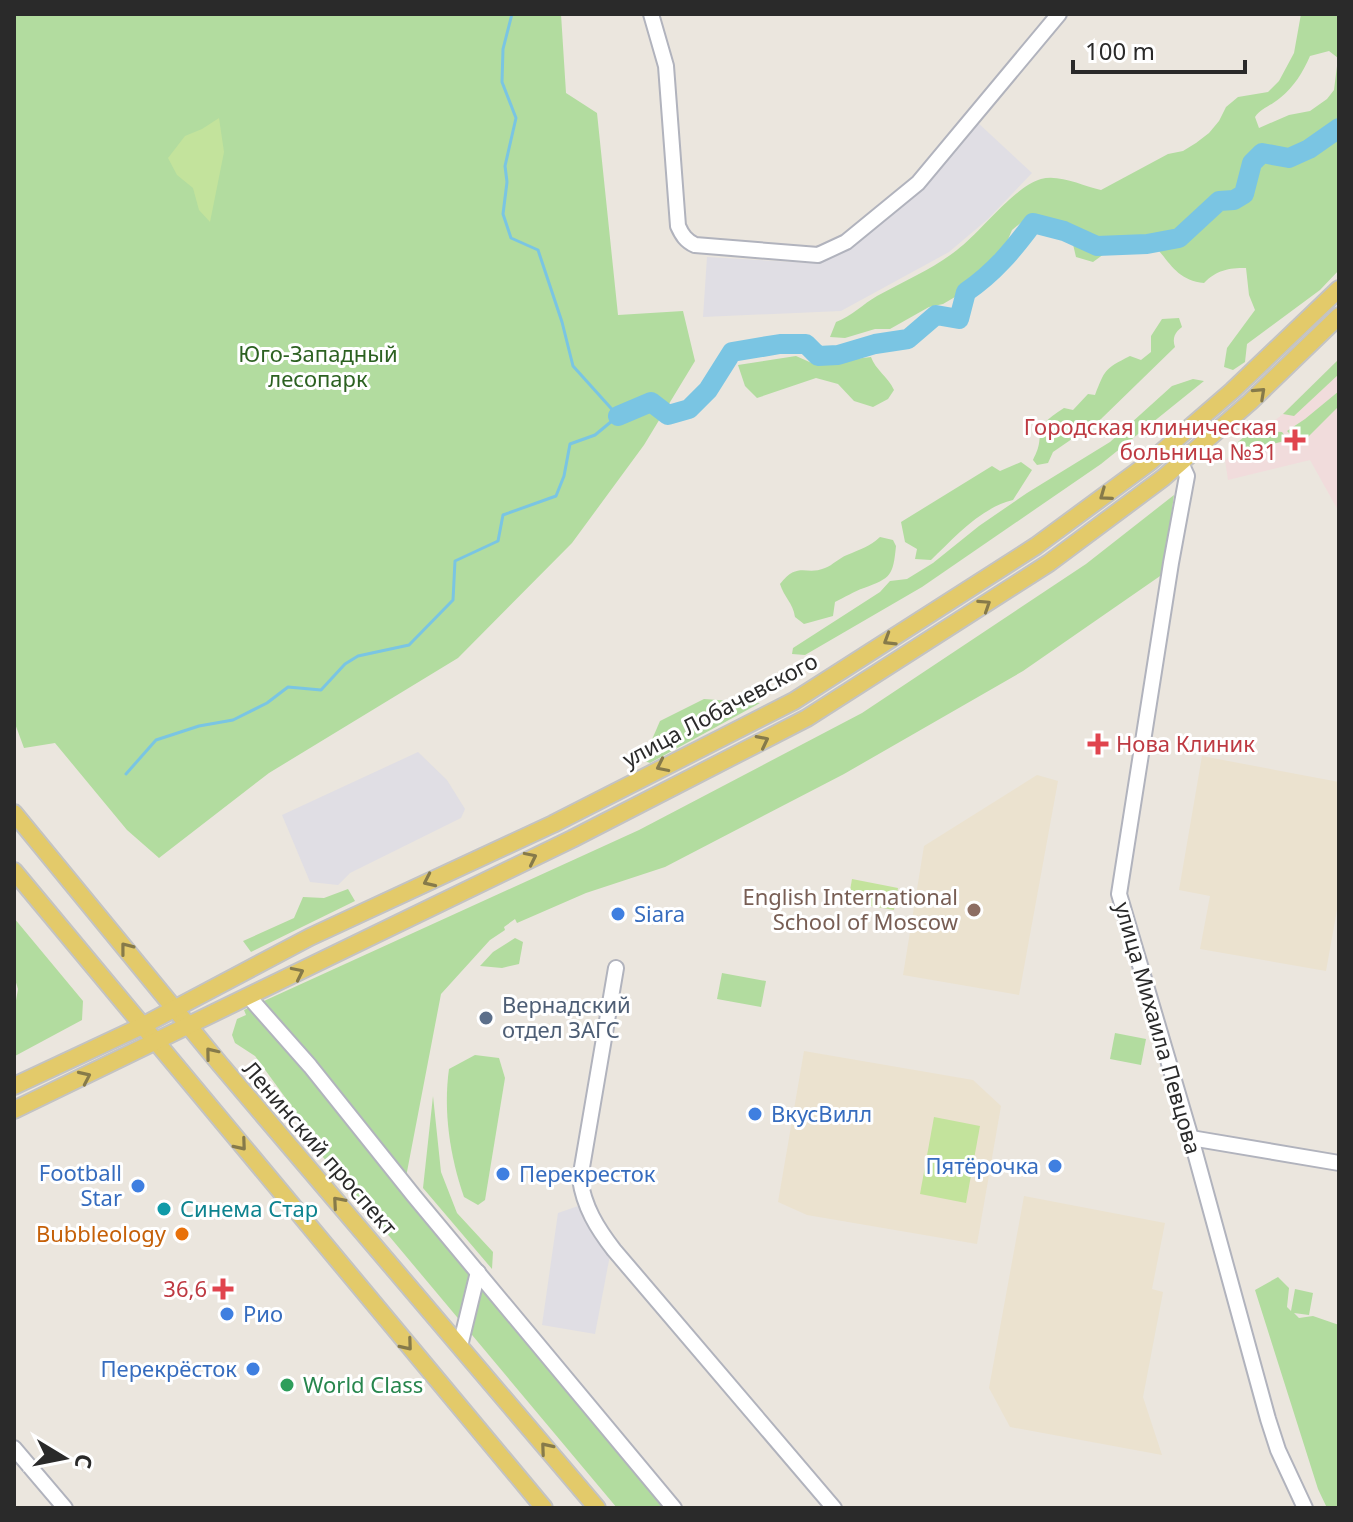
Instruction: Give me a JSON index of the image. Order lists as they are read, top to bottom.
{
  "streets": {
    "main road": ["улица Лобачевского", "Ленинский проспект"],
    "street": ["улица Михаила Певцова"]
  },
  "crossings": [
    ["улица Лобачевского", "улица Михаила Певцова"],
    ["улица Лобачевского", "Ленинский проспект"]
  ],
  "parks": ["Юго-Западный лесопарк"],
  "places": {
    "health": ["Городская клиническая больница №31", "Нова Клиник", "36,6"],
    "other": [
      "English International School of Moscow",
      "Siara",
      "Вернадский отдел ЗАГС",
      "ВкусВилл",
      "Пятёрочка",
      "Перекресток",
      "Football Star",
      "Синема Стар",
      "Bubbleology",
      "Рио",
      "Перекрёсток",
      "World Class"
    ]
  },
  "scale_bar": "100 m",
  "north": "right"
}
